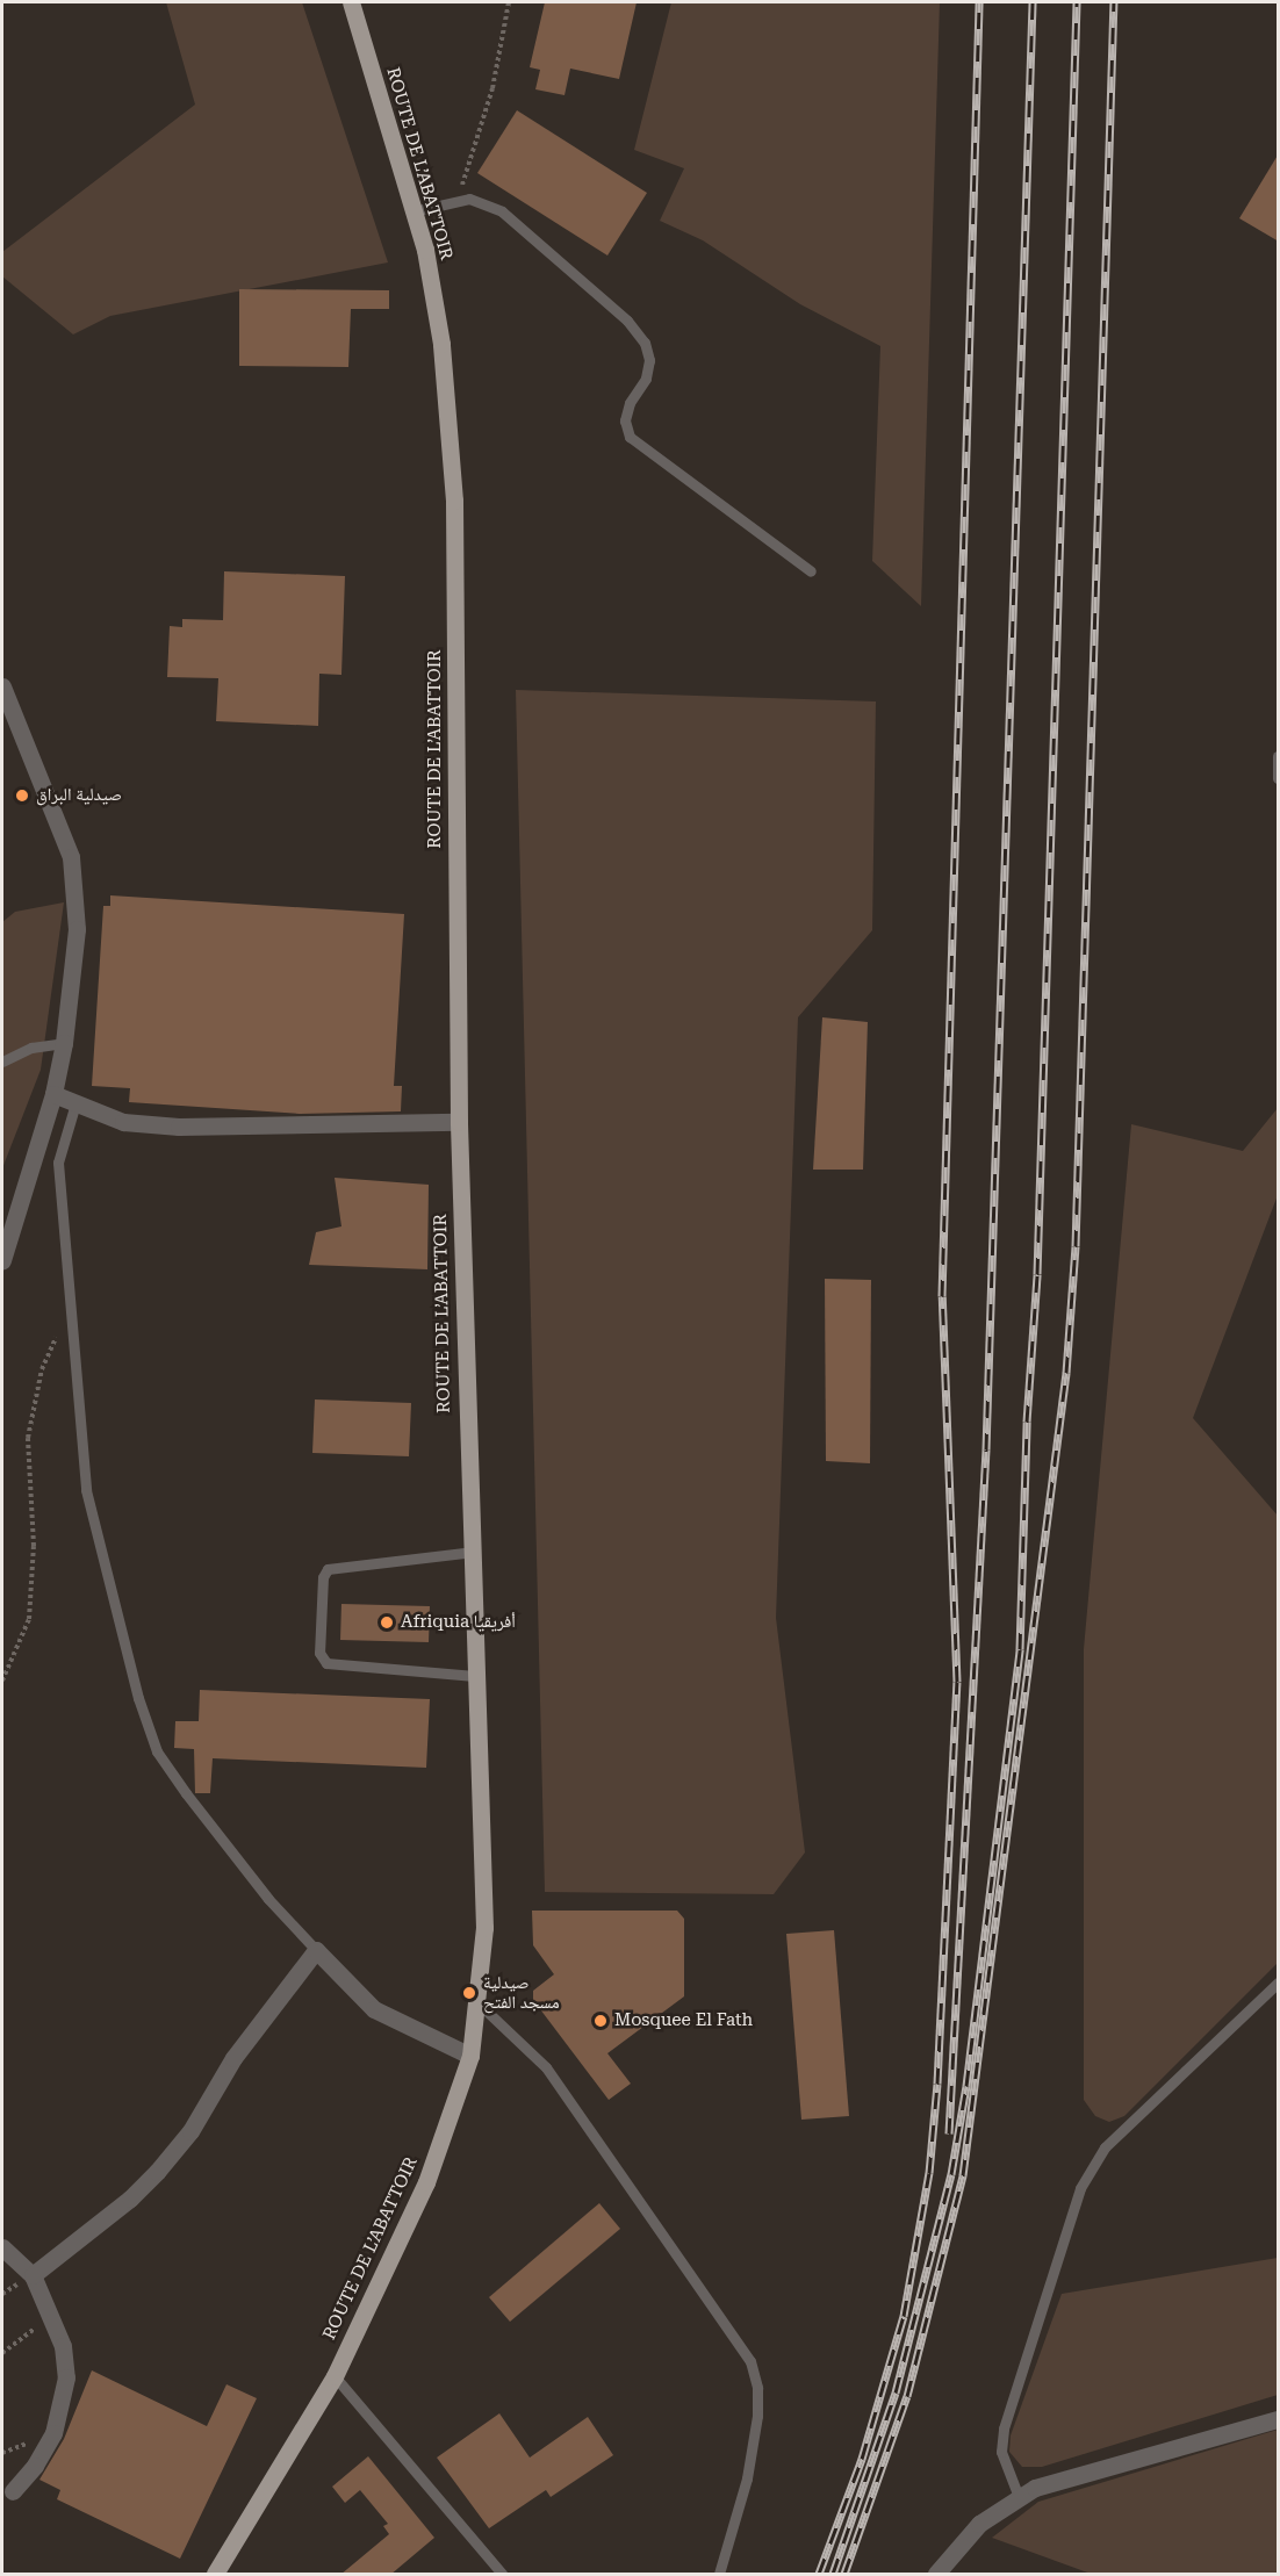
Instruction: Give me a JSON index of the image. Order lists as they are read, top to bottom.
{
  "streets": {
    "main road": ["ROUTE DE L’ABATTOIR"]
  },
  "places": [
    "صيدلية البراق",
    "Afriquia أفريقيا",
    "صيدلية مسجد الفتح",
    "Mosquee El Fath"
  ]
}
